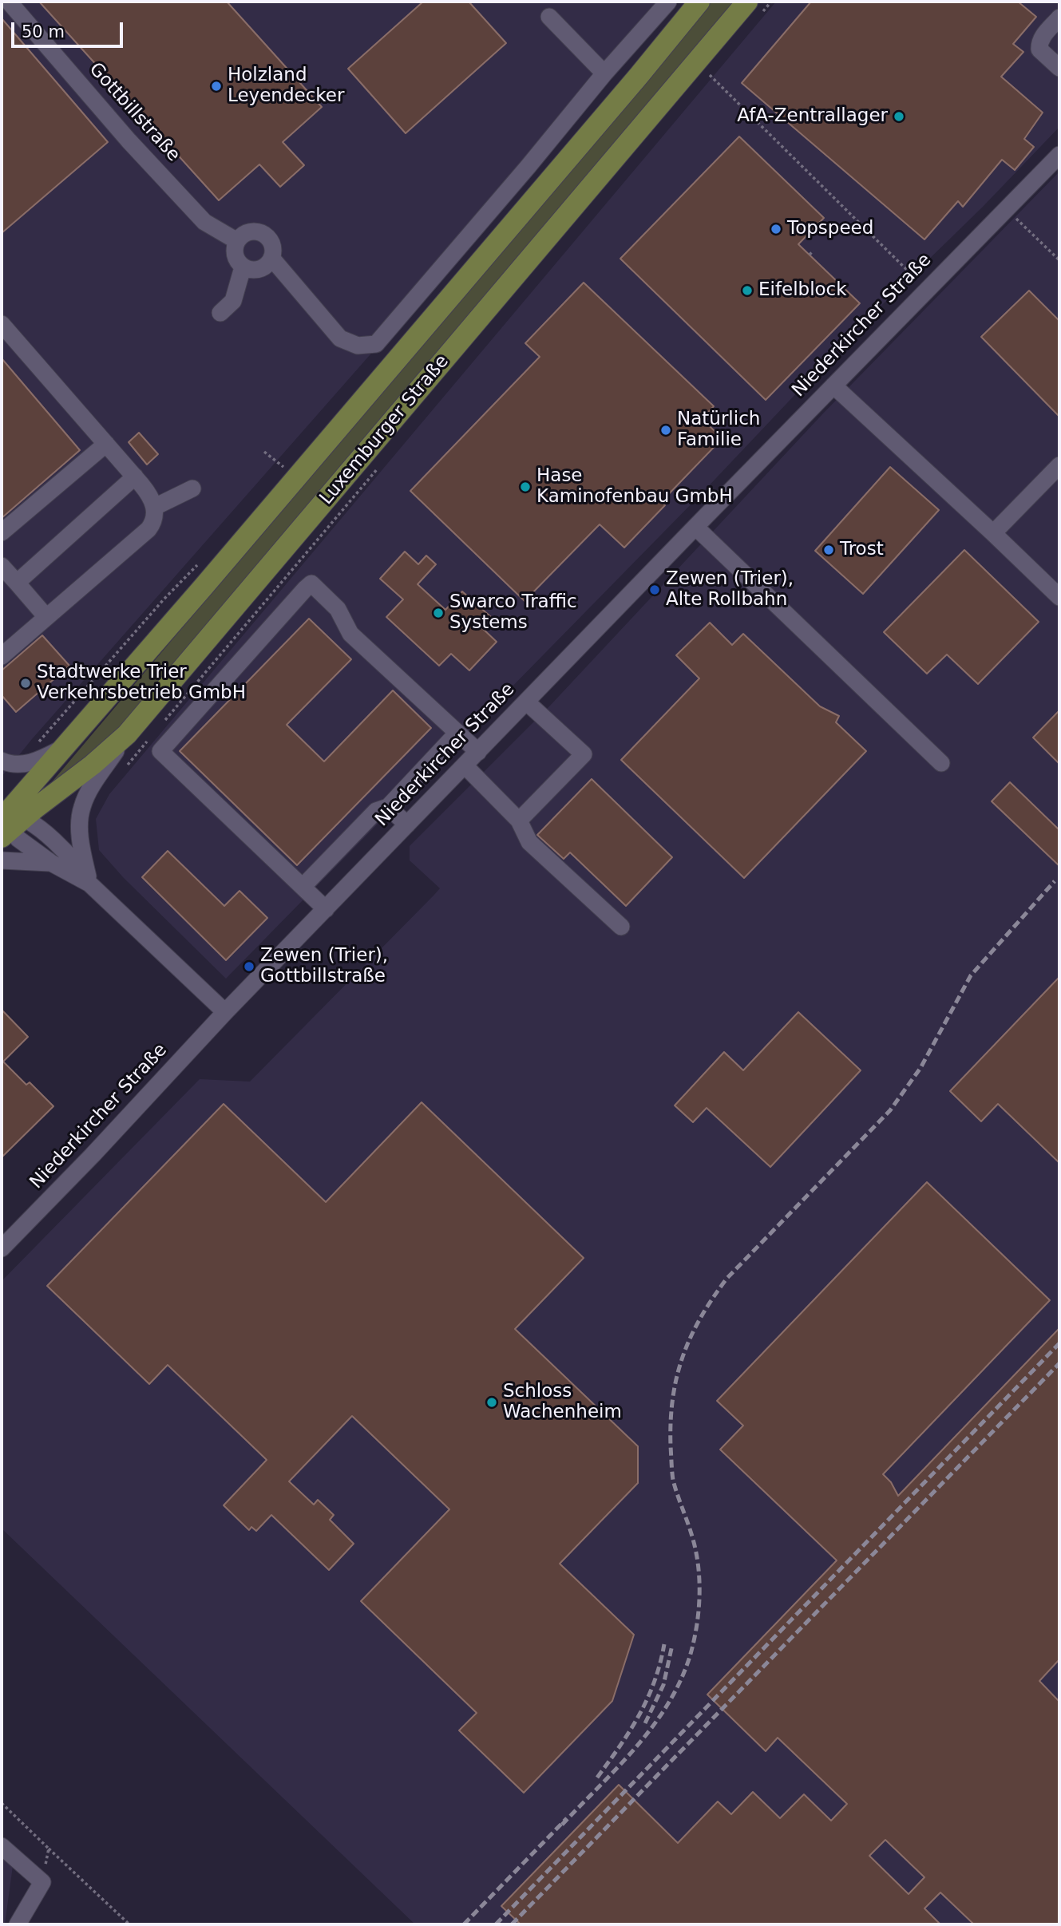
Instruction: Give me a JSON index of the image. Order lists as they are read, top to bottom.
{
  "streets": {
    "main road": ["Luxemburger Straße"],
    "street": ["Gottbillstraße", "Niederkircher Straße"]
  },
  "places": [
    "Holzland Leyendecker",
    "AfA-Zentrallager",
    "Topspeed",
    "Eifelblock",
    "Natürlich Familie",
    "Hase Kaminofenbau GmbH",
    "Trost",
    "Zewen (Trier), Alte Rollbahn",
    "Swarco Traffic Systems",
    "Stadtwerke Trier Verkehrsbetrieb GmbH",
    "Zewen (Trier), Gottbillstraße",
    "Schloss Wachenheim"
  ],
  "scale_bar": "50 m"
}
